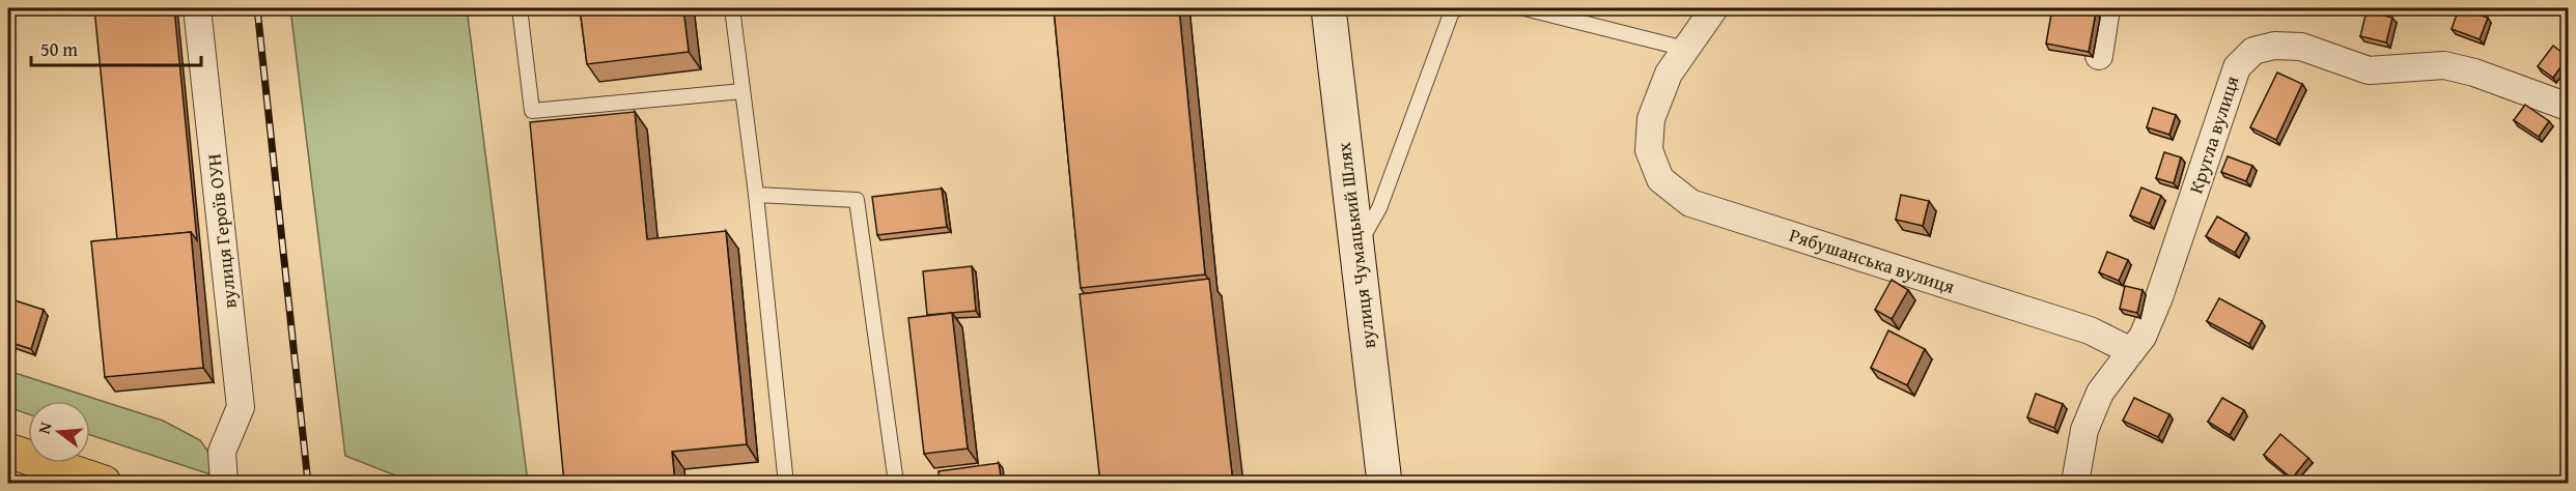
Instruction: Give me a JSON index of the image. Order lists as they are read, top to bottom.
{
  "streets": {
    "main road": ["вулиця Чумацький Шлях"],
    "street": ["Кругла вулиця", "вулиця Героїв ОУН", "Рябушанська вулиця"]
  },
  "crossings": [
    ["Кругла вулиця", "Рябушанська вулиця"]
  ],
  "scale_bar": "50 m",
  "north": "left"
}
